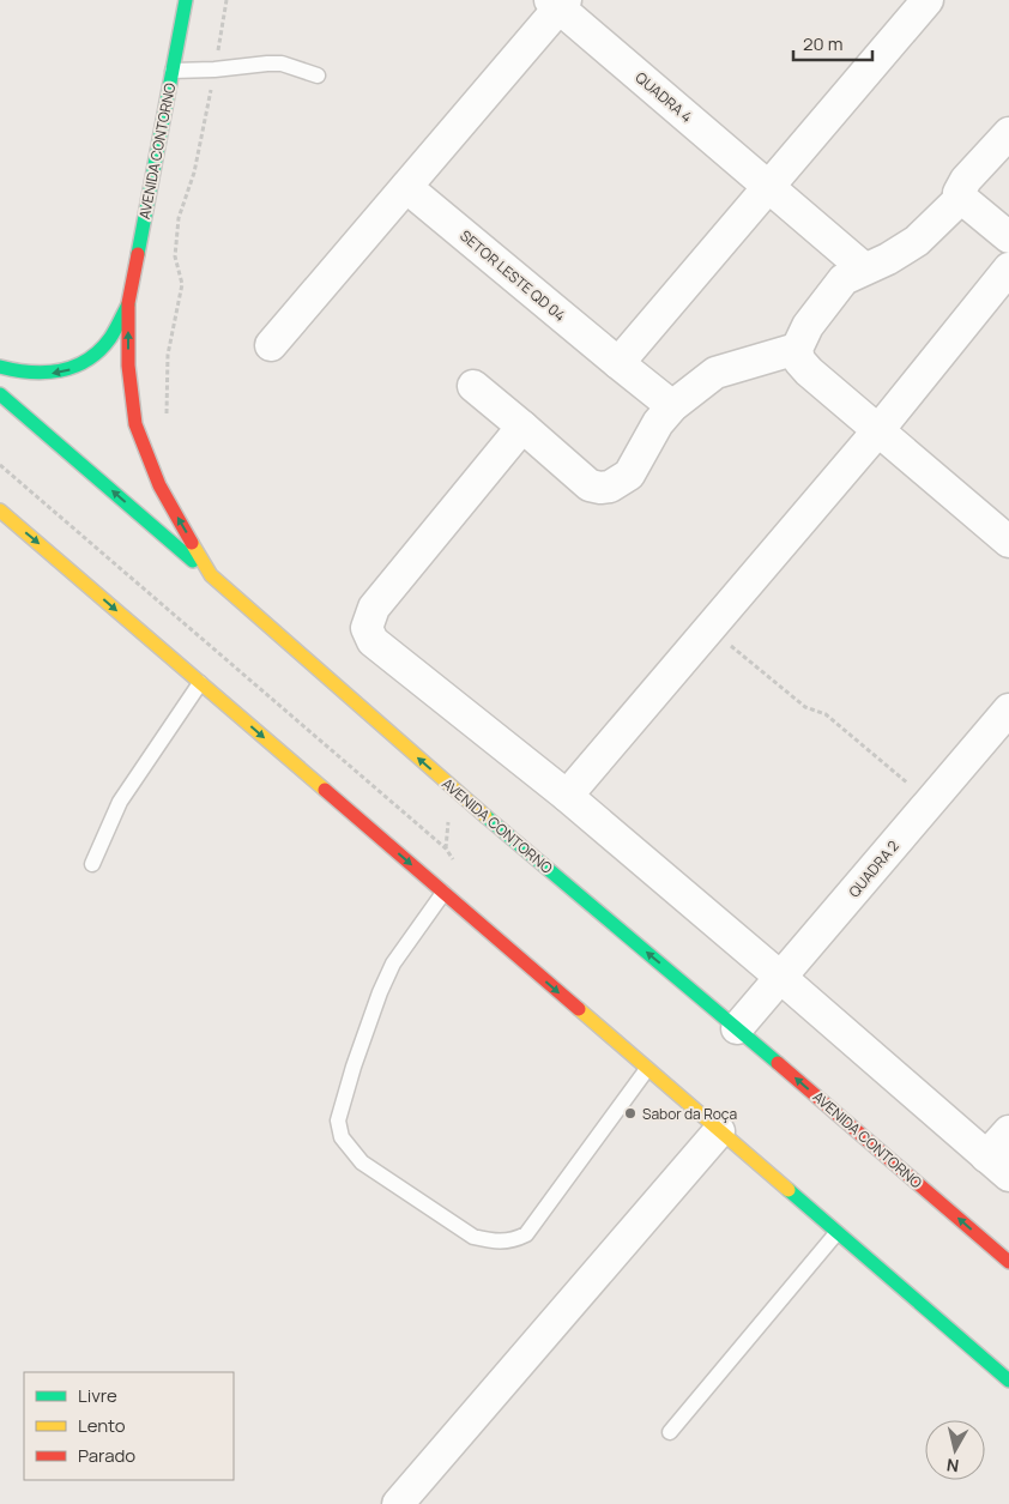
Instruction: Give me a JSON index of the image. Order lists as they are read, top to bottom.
{
  "streets": {
    "main road": ["AVENIDA CONTORNO"],
    "street": ["QUADRA 4", "SETOR LESTE QD 04", "QUADRA 2"]
  },
  "crossings": [
    ["AVENIDA CONTORNO", "QUADRA 2"]
  ],
  "places": ["Sabor da Roça"],
  "legend": ["Livre", "Lento", "Parado"],
  "scale_bar": "20 m",
  "north": "bottom"
}
